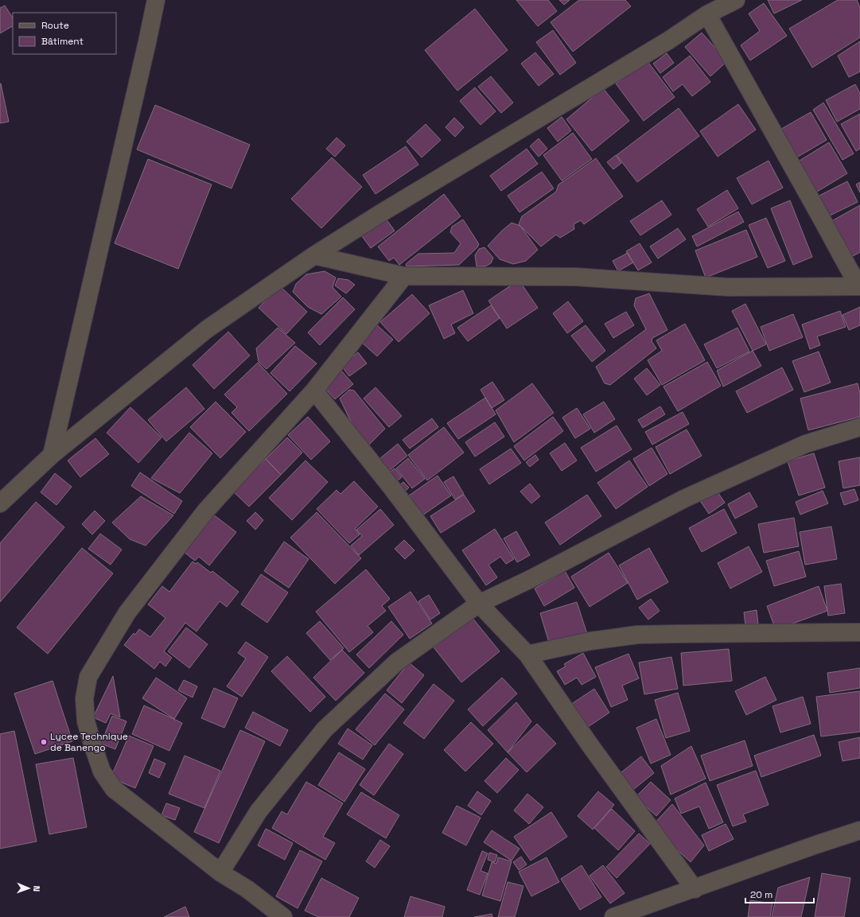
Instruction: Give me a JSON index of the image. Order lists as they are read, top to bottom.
{
  "places": ["Lycee Technique de Banengo"],
  "legend": ["Route", "Bâtiment"],
  "scale_bar": "20 m",
  "north": "right"
}
